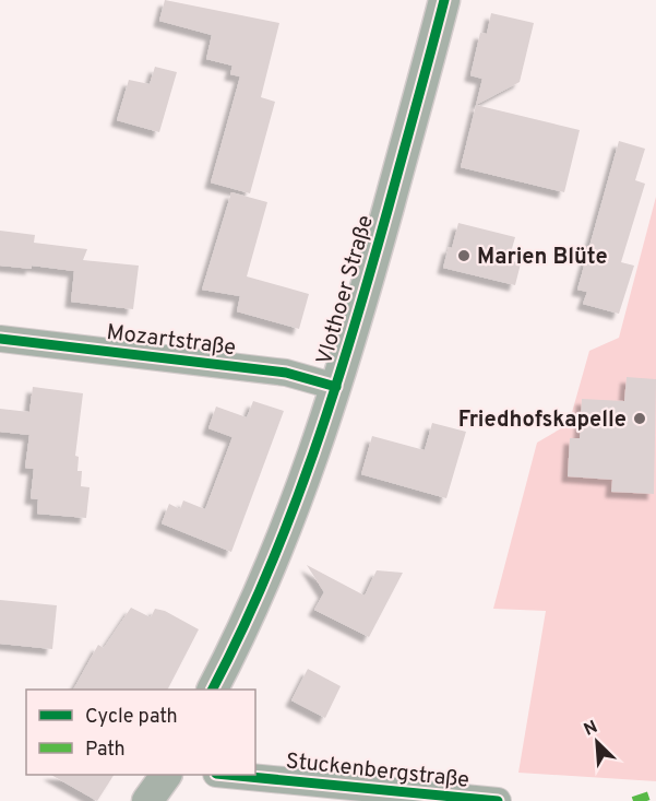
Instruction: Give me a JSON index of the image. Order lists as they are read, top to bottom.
{
  "streets": {
    "street": ["Vlothoer Straße", "Mozartstraße", "Stuckenbergstraße"]
  },
  "crossings": [
    ["Vlothoer Straße", "Mozartstraße"]
  ],
  "places": ["Marien Blüte", "Friedhofskapelle"],
  "legend": ["Cycle path", "Path"],
  "north": "top left"
}
